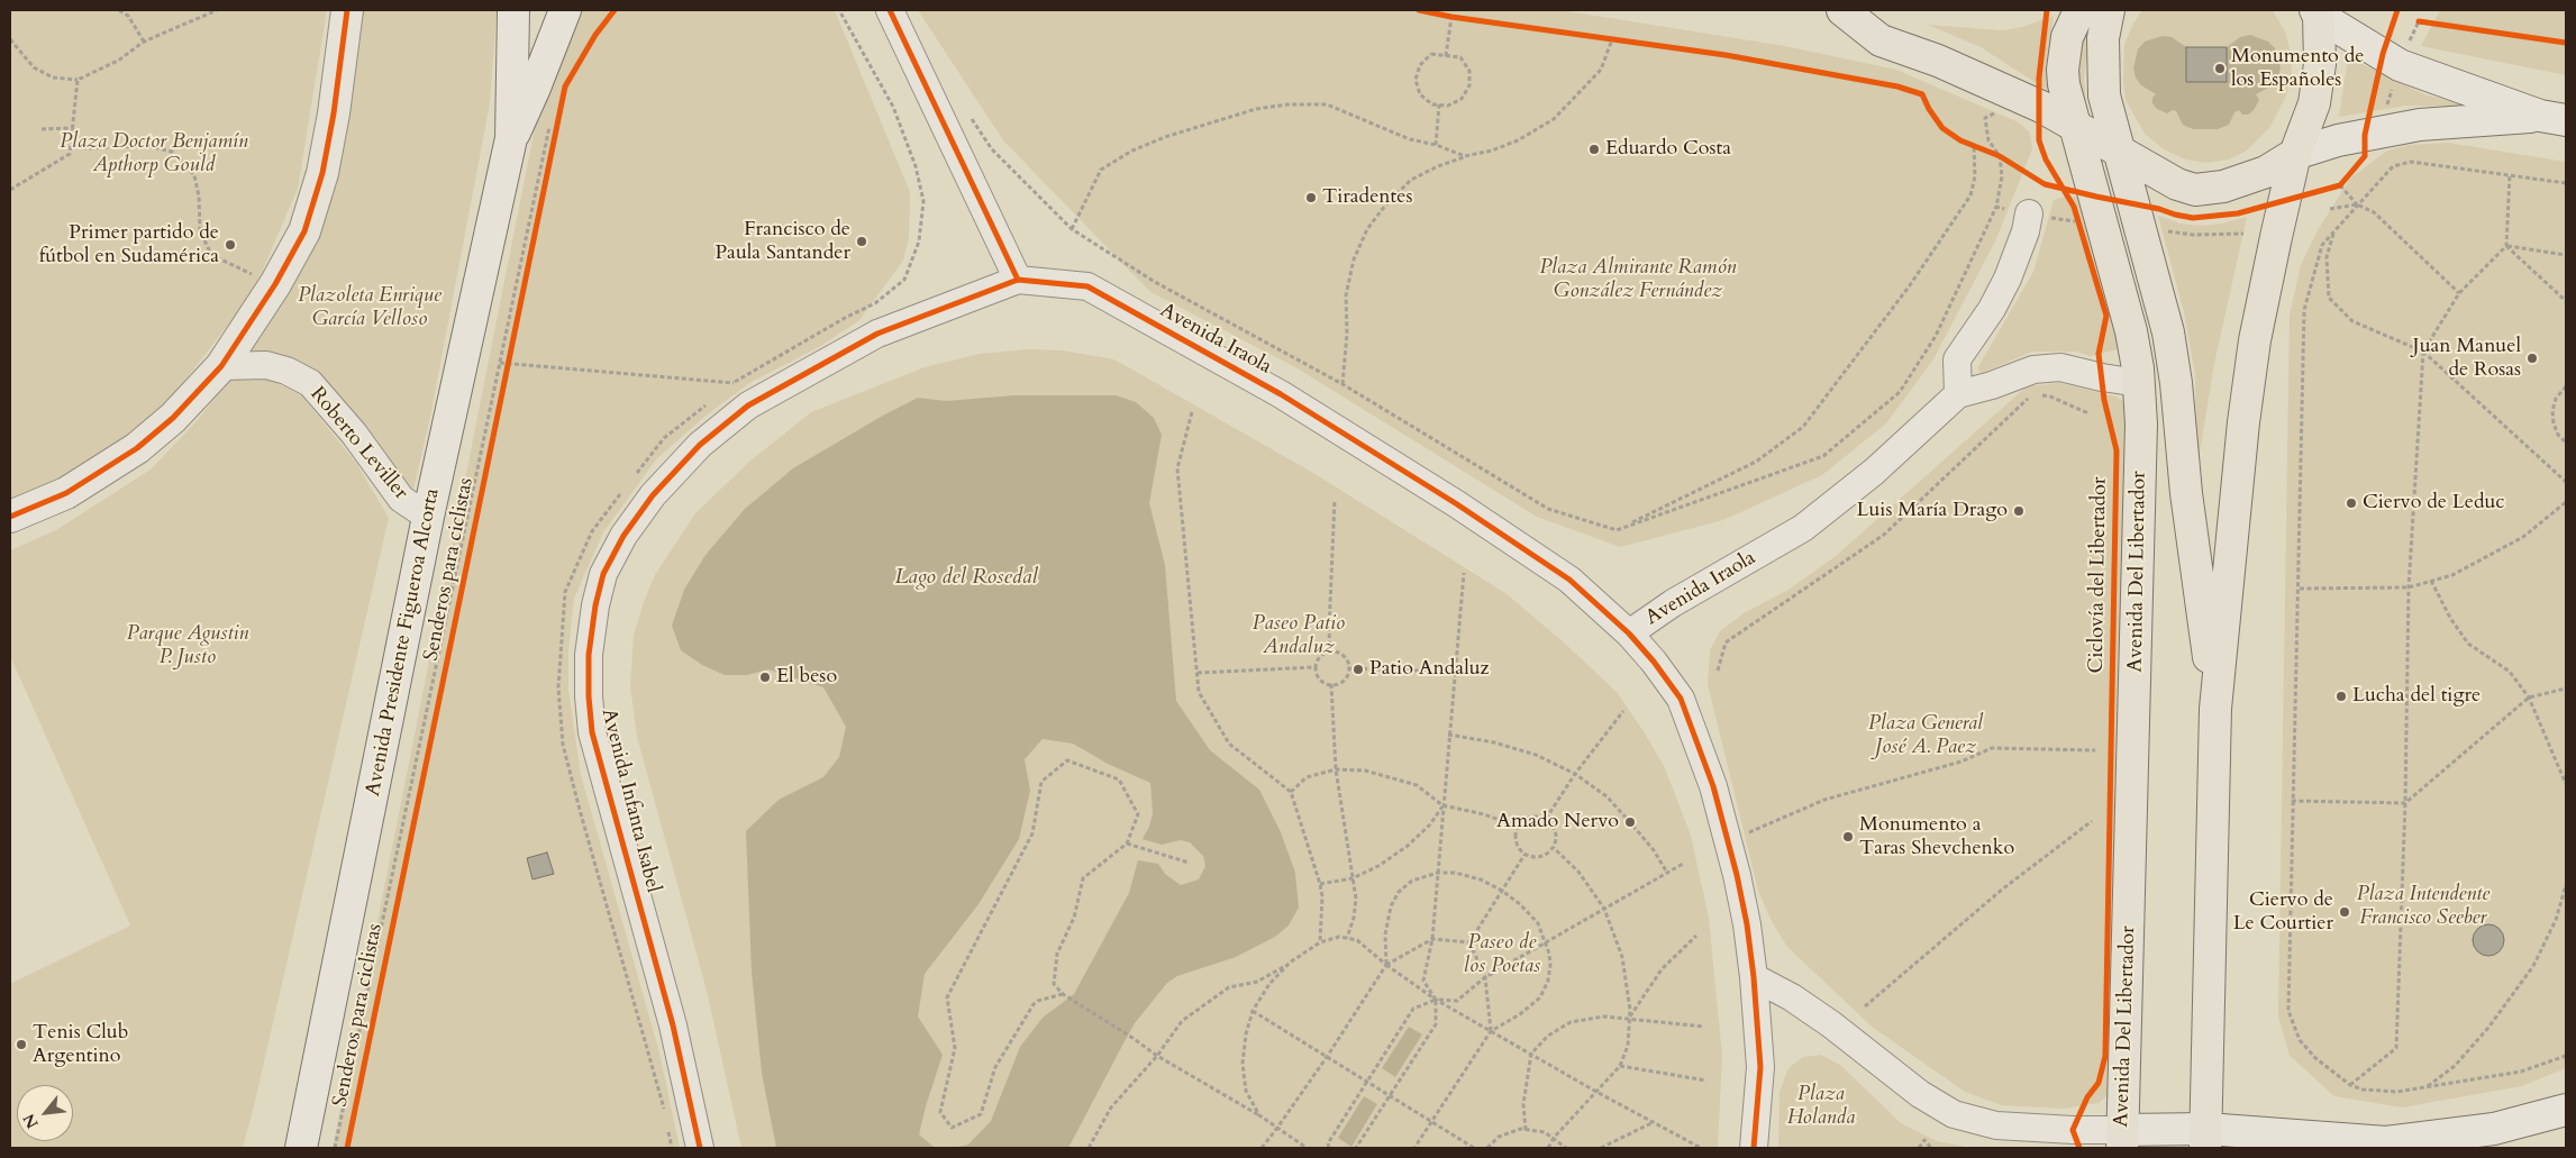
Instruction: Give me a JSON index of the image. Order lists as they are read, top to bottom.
{
  "streets": {
    "main road": ["Avenida Del Libertador", "Avenida Presidente Figueroa Alcorta"],
    "street": ["Avenida Iraola", "Roberto Leviller", "Avenida Infanta Isabel"],
    "cycle path": ["Senderos para ciclistas", "Ciclovía del Libertador"]
  },
  "crossings": [
    ["Avenida Iraola", "Avenida Del Libertador"],
    ["Avenida Iraola", "Avenida Infanta Isabel"],
    ["Roberto Leviller", "Avenida Presidente Figueroa Alcorta"]
  ],
  "water": ["Lago del Rosedal"],
  "parks": [
    "Plaza Doctor Benjamín Apthorp Gould",
    "Plaza Almirante Ramón González Fernández",
    "Plazoleta Enrique García Velloso",
    "Paseo Patio Andaluz",
    "Parque Agustin P. Justo",
    "Plaza General José A. Paez",
    "Plaza Intendente Francisco Seeber",
    "Paseo de los Poetas",
    "Plaza Holanda"
  ],
  "places": [
    "Monumento de los Españoles",
    "Eduardo Costa",
    "Tiradentes",
    "Francisco de Paula Santander",
    "Primer partido de fútbol en Sudamérica",
    "Juan Manuel de Rosas",
    "Ciervo de Leduc",
    "Luis María Drago",
    "Patio Andaluz",
    "El beso",
    "Lucha del tigre",
    "Amado Nervo",
    "Monumento a Taras Shevchenko",
    "Ciervo de Le Courtier",
    "Tenis Club Argentino"
  ],
  "north": "bottom left"
}
